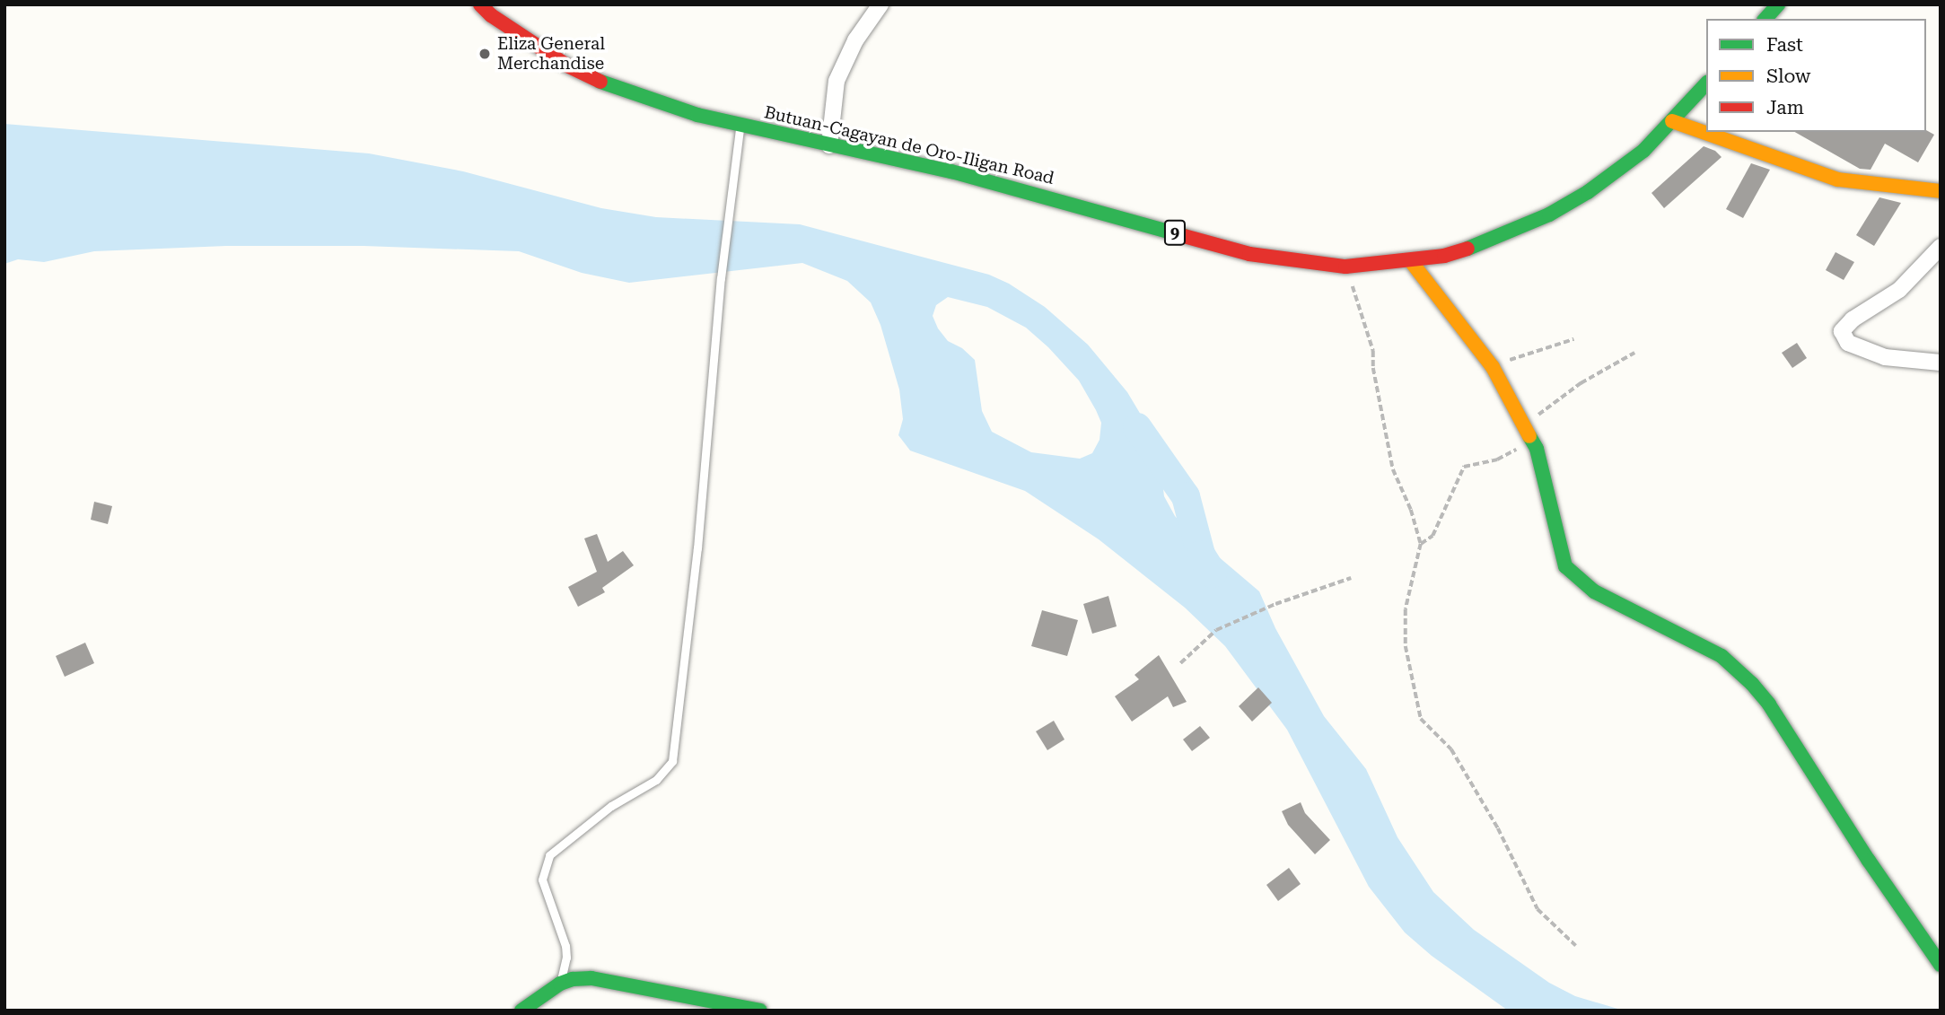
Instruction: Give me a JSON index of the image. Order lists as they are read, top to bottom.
{
  "streets": {
    "main road": ["Butuan-Cagayan de Oro-Iligan Road", "9"]
  },
  "places": ["Eliza General Merchandise"],
  "legend": ["Fast", "Slow", "Jam"]
}
